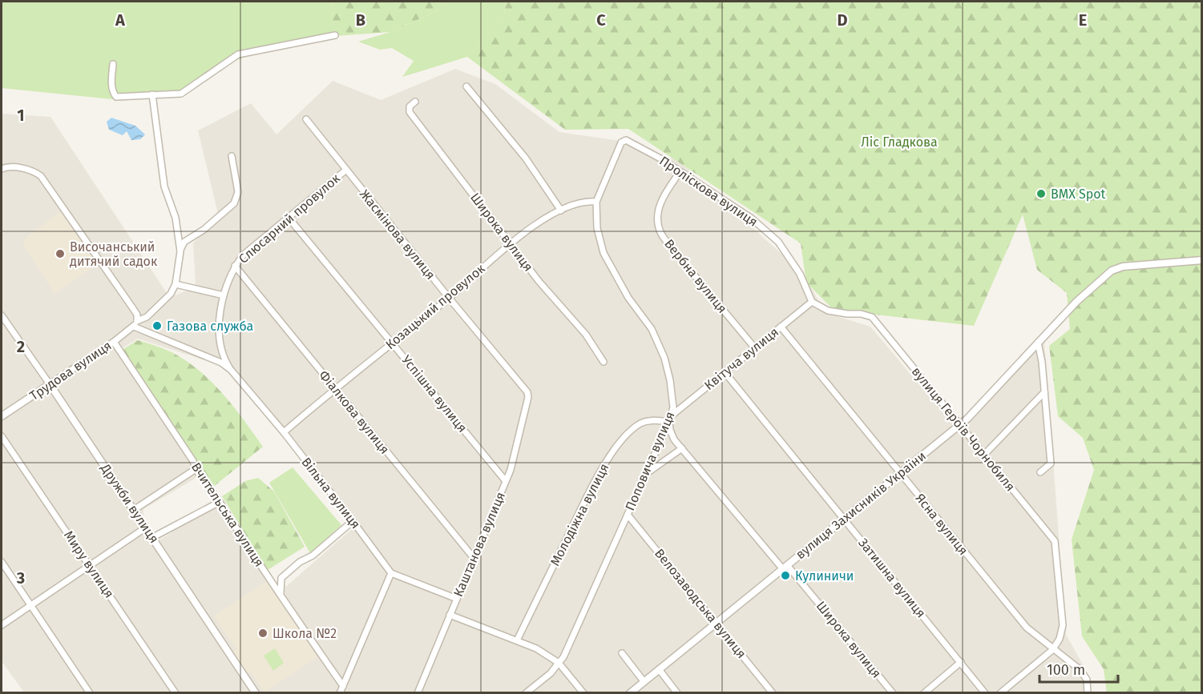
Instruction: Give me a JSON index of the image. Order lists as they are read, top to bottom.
{
  "streets": {
    "street": [
      "Проліскова вулиця",
      "Слюсарний провулок",
      "Широка вулиця",
      "Жасмінова вулиця",
      "Вербна вулиця",
      "Козацький провулок",
      "Квітуча вулиця",
      "Трудова вулиця",
      "Успішна вулиця",
      "Фіалкова вулиця",
      "вулиця Героїв Чорнобиля",
      "Поповича вулиця",
      "Вільна вулиця",
      "Дружби вулиця",
      "вулиця Захисників України",
      "Вчительська вулиця",
      "Молодіжна вулиця",
      "Ясна вулиця",
      "Каштанова вулиця",
      "Миру вулиця",
      "Затишна вулиця",
      "Велозаводська вулиця"
    ]
  },
  "crossings": [
    ["Проліскова вулиця", "Вербна вулиця"],
    ["Проліскова вулиця", "Квітуча вулиця"],
    ["Проліскова вулиця", "вулиця Героїв Чорнобиля"],
    ["Проліскова вулиця", "Поповича вулиця"],
    ["Слюсарний провулок", "Жасмінова вулиця"],
    ["Слюсарний провулок", "Успішна вулиця"],
    ["Слюсарний провулок", "Фіалкова вулиця"],
    ["Слюсарний провулок", "Вільна вулиця"],
    ["Широка вулиця", "Козацький провулок"],
    ["Широка вулиця", "Квітуча вулиця"],
    ["Широка вулиця", "Поповича вулиця"],
    ["Широка вулиця", "вулиця Захисників України"],
    ["Широка вулиця", "Молодіжна вулиця"],
    ["Жасмінова вулиця", "Козацький провулок"],
    ["Жасмінова вулиця", "Каштанова вулиця"],
    ["Вербна вулиця", "Квітуча вулиця"],
    ["Козацький провулок", "Успішна вулиця"],
    ["Козацький провулок", "Фіалкова вулиця"],
    ["Козацький провулок", "Поповича вулиця"],
    ["Козацький провулок", "Вільна вулиця"],
    ["Квітуча вулиця", "вулиця Героїв Чорнобиля"],
    ["Квітуча вулиця", "Поповича вулиця"],
    ["Квітуча вулиця", "Молодіжна вулиця"],
    ["Квітуча вулиця", "Ясна вулиця"],
    ["Квітуча вулиця", "Затишна вулиця"],
    ["Трудова вулиця", "Вільна вулиця"],
    ["Трудова вулиця", "Дружби вулиця"],
    ["Трудова вулиця", "Вчительська вулиця"],
    ["Успішна вулиця", "Каштанова вулиця"],
    ["Фіалкова вулиця", "Каштанова вулиця"],
    ["вулиця Героїв Чорнобиля", "вулиця Захисників України"],
    ["вулиця Героїв Чорнобиля", "Ясна вулиця"],
    ["Поповича вулиця", "Молодіжна вулиця"],
    ["Поповича вулиця", "Велозаводська вулиця"],
    ["вулиця Захисників України", "Ясна вулиця"],
    ["вулиця Захисників України", "Затишна вулиця"],
    ["вулиця Захисників України", "Велозаводська вулиця"]
  ],
  "parks": ["Ліс Гладкова"],
  "places": [
    "BMX Spot",
    "Височанський дитячий садок",
    "Газова служба",
    "Кулиничи",
    "Школа №2"
  ],
  "scale_bar": "100 m",
  "grid": {
    "columns": [
      "A",
      "B",
      "C",
      "D",
      "E"
    ],
    "rows": ["1", "2", "3"]
  }
}
